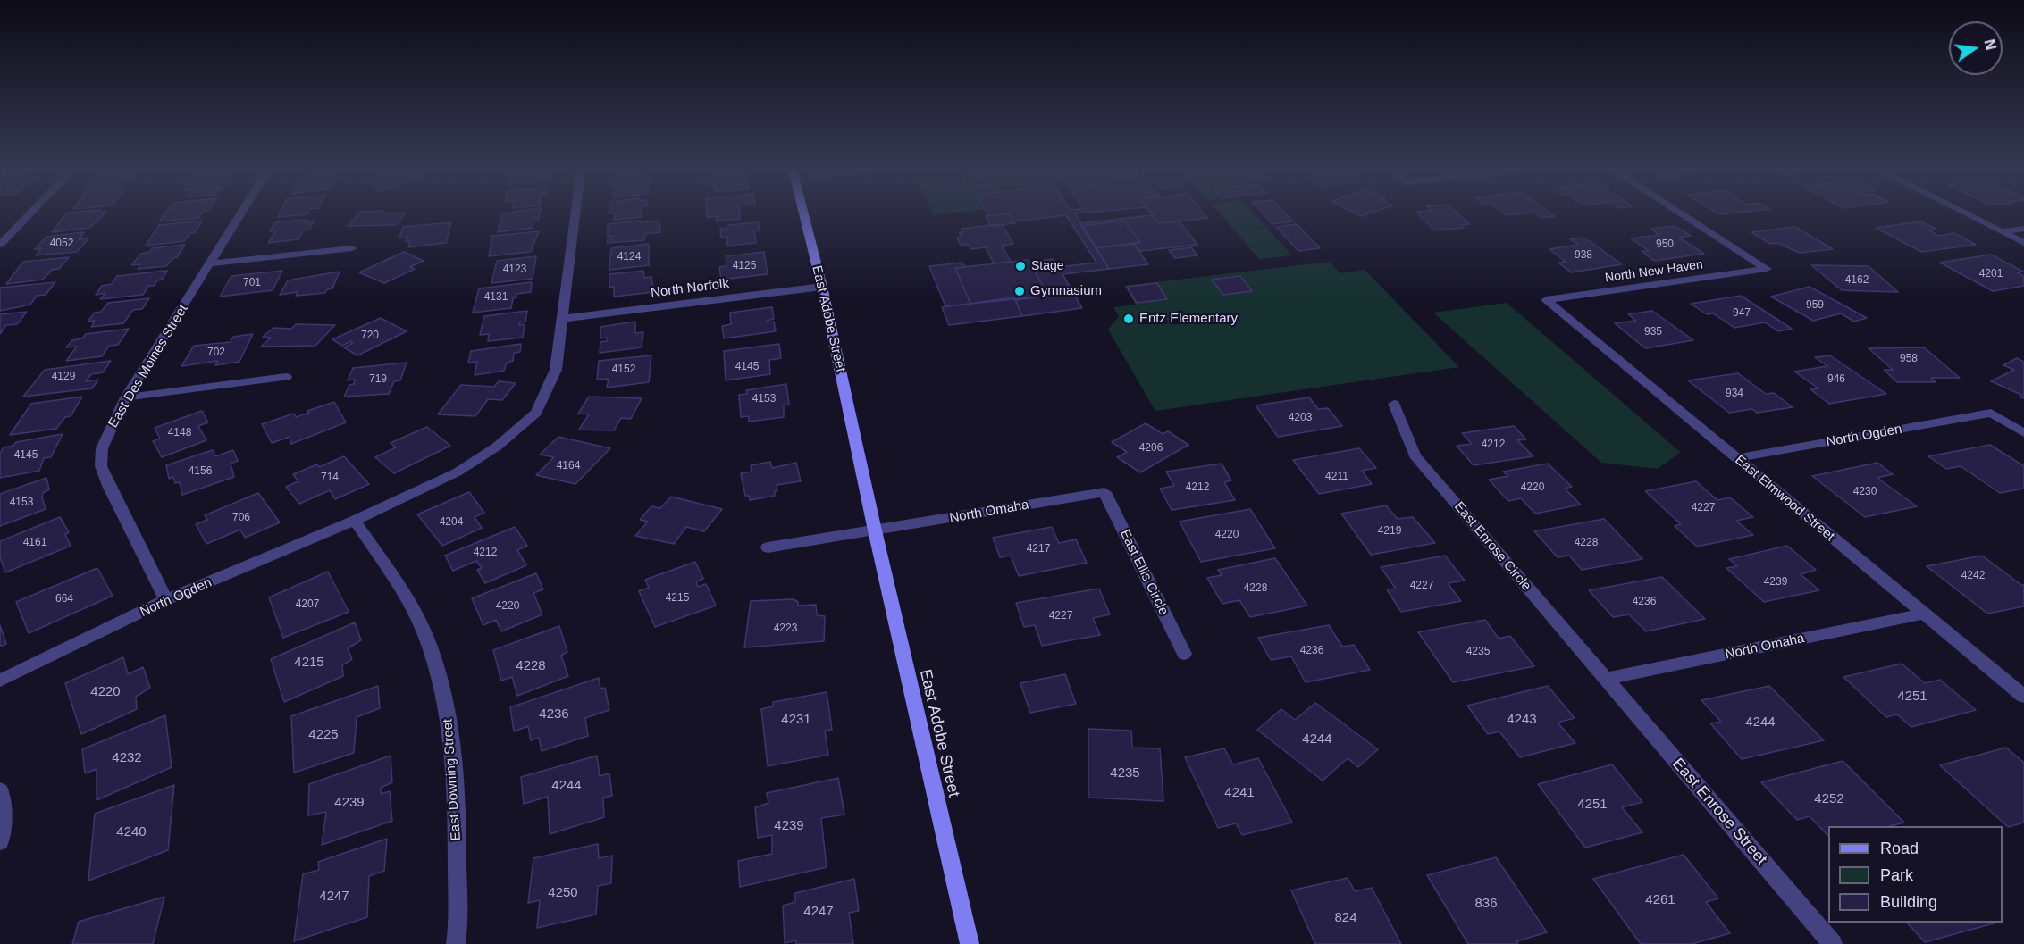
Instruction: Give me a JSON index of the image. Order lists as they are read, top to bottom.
{
  "streets": {
    "street": [
      "North New Haven",
      "North Norfolk",
      "East Adobe Street",
      "East Des Moines Street",
      "North Ogden",
      "East Elmwood Street",
      "North Omaha",
      "East Enrose Circle",
      "East Ellis Circle",
      "East Downing Street",
      "East Enrose Street"
    ]
  },
  "crossings": [
    ["North New Haven", "East Elmwood Street"],
    ["North Norfolk", "East Adobe Street"],
    ["East Adobe Street", "North Omaha"],
    ["East Des Moines Street", "North Ogden"],
    ["North Ogden", "East Elmwood Street"],
    ["North Ogden", "East Downing Street"],
    ["East Elmwood Street", "North Omaha"],
    ["North Omaha", "East Enrose Circle"],
    ["North Omaha", "East Ellis Circle"],
    ["North Omaha", "East Enrose Street"],
    ["East Enrose Circle", "East Enrose Street"]
  ],
  "places": ["Stage", "Gymnasium", "Entz Elementary"],
  "house_numbers": [
    "4052",
    "950",
    "938",
    "4124",
    "4125",
    "4123",
    "4201",
    "4162",
    "701",
    "4131",
    "959",
    "947",
    "935",
    "720",
    "702",
    "958",
    "4145",
    "4152",
    "4129",
    "719",
    "946",
    "934",
    "4153",
    "4203",
    "4148",
    "4212",
    "4206",
    "4145",
    "4164",
    "4156",
    "4211",
    "714",
    "4212",
    "4220",
    "4230",
    "4153",
    "4227",
    "706",
    "4204",
    "4219",
    "4220",
    "4161",
    "4228",
    "4217",
    "4212",
    "4242",
    "4239",
    "4227",
    "4228",
    "4215",
    "664",
    "4236",
    "4207",
    "4220",
    "4227",
    "4223",
    "4236",
    "4235",
    "4215",
    "4228",
    "4220",
    "4251",
    "4236",
    "4231",
    "4243",
    "4244",
    "4225",
    "4244",
    "4232",
    "4235",
    "4244",
    "4241",
    "4252",
    "4239",
    "4251",
    "4239",
    "4240",
    "4250",
    "4247",
    "4261",
    "836",
    "4247",
    "824"
  ],
  "legend": ["Road", "Park", "Building"],
  "north": "right"
}
